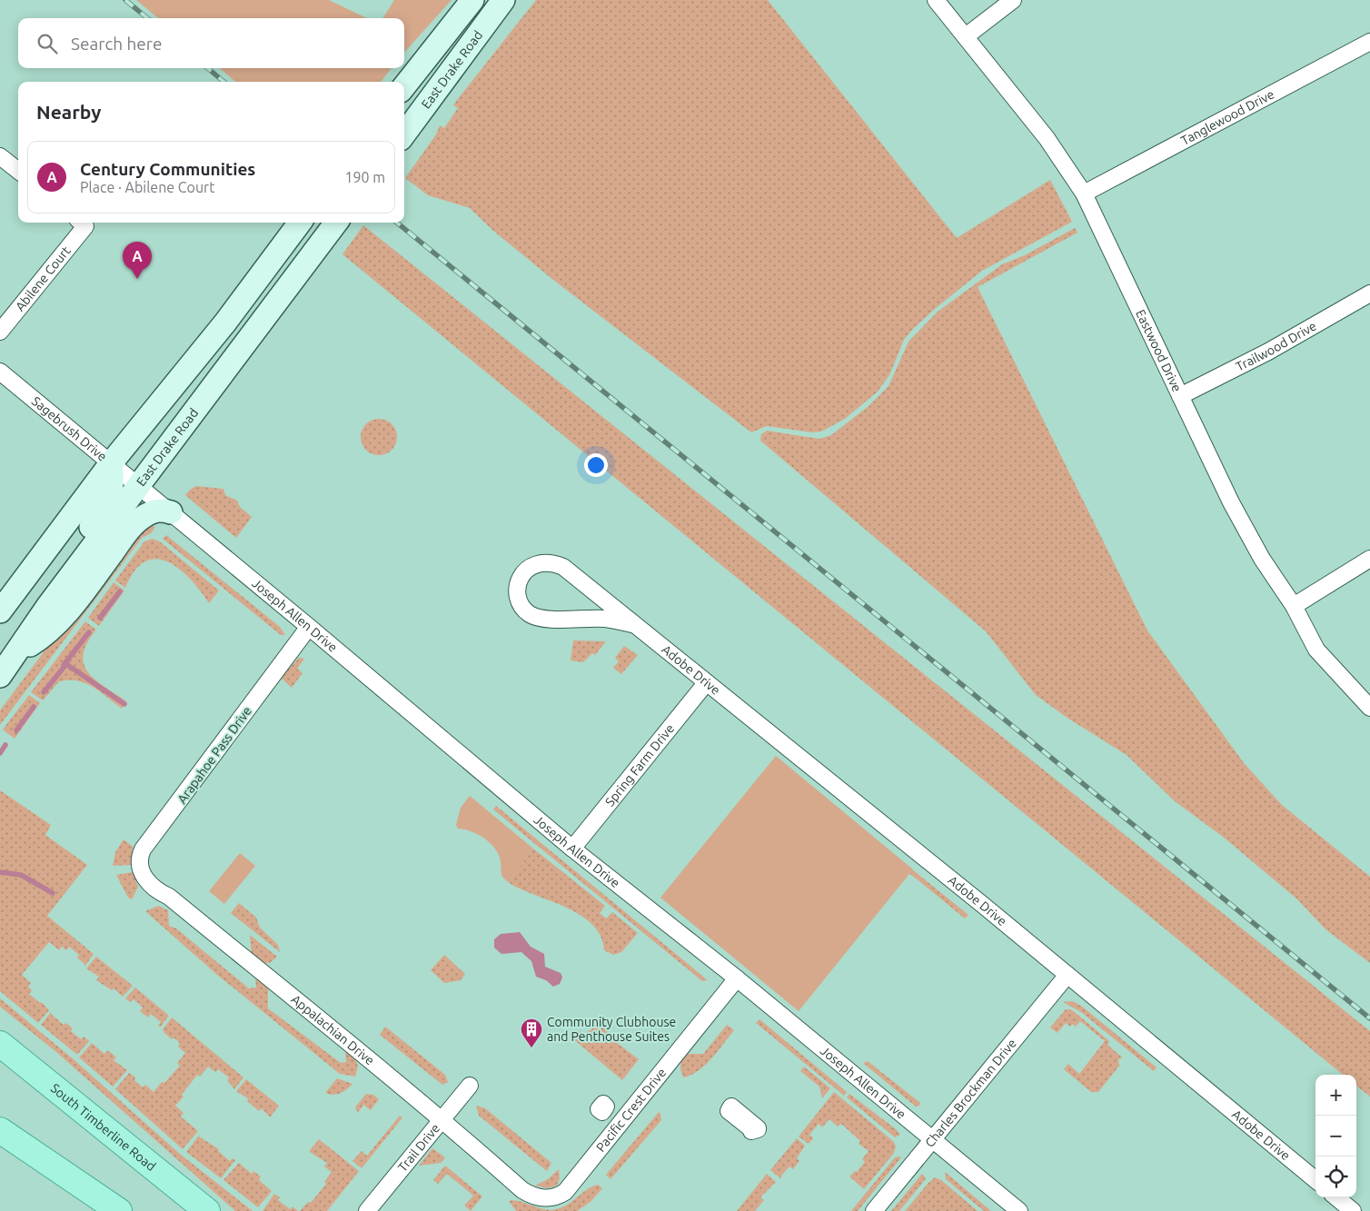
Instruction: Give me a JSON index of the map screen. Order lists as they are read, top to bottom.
{
  "streets": {
    "main road": ["East Drake Road", "South Timberline Road"],
    "street": [
      "Tanglewood Drive",
      "Abilene Court",
      "Trailwood Drive",
      "Eastwood Drive",
      "Sagebrush Drive",
      "Joseph Allen Drive",
      "Adobe Drive",
      "Arapahoe Pass Drive",
      "Spring Farm Drive",
      "Appalachian Drive",
      "Charles Brockman Drive",
      "Pacific Crest Drive",
      "Trail Drive"
    ]
  },
  "crossings": [
    ["East Drake Road", "Sagebrush Drive"],
    ["East Drake Road", "Joseph Allen Drive"],
    ["Tanglewood Drive", "Eastwood Drive"],
    ["Trailwood Drive", "Eastwood Drive"],
    ["Sagebrush Drive", "Joseph Allen Drive"],
    ["Joseph Allen Drive", "Arapahoe Pass Drive"],
    ["Joseph Allen Drive", "Spring Farm Drive"],
    ["Joseph Allen Drive", "Charles Brockman Drive"],
    ["Joseph Allen Drive", "Pacific Crest Drive"],
    ["Adobe Drive", "Spring Farm Drive"],
    ["Adobe Drive", "Charles Brockman Drive"],
    ["Arapahoe Pass Drive", "Appalachian Drive"],
    ["Appalachian Drive", "Pacific Crest Drive"],
    ["Appalachian Drive", "Trail Drive"]
  ],
  "places": {
    "building": ["Community Clubhouse and Penthouse Suites"]
  },
  "page": {
    "search": "Search here",
    "heading": "Nearby",
    "list": [
      {
        "mark": "A",
        "name": "Century Communities",
        "note": "Place · Abilene Court",
        "value": "190 m"
      }
    ],
    "pins": "A",
    "map_buttons": ["+", "−"]
  }
}
